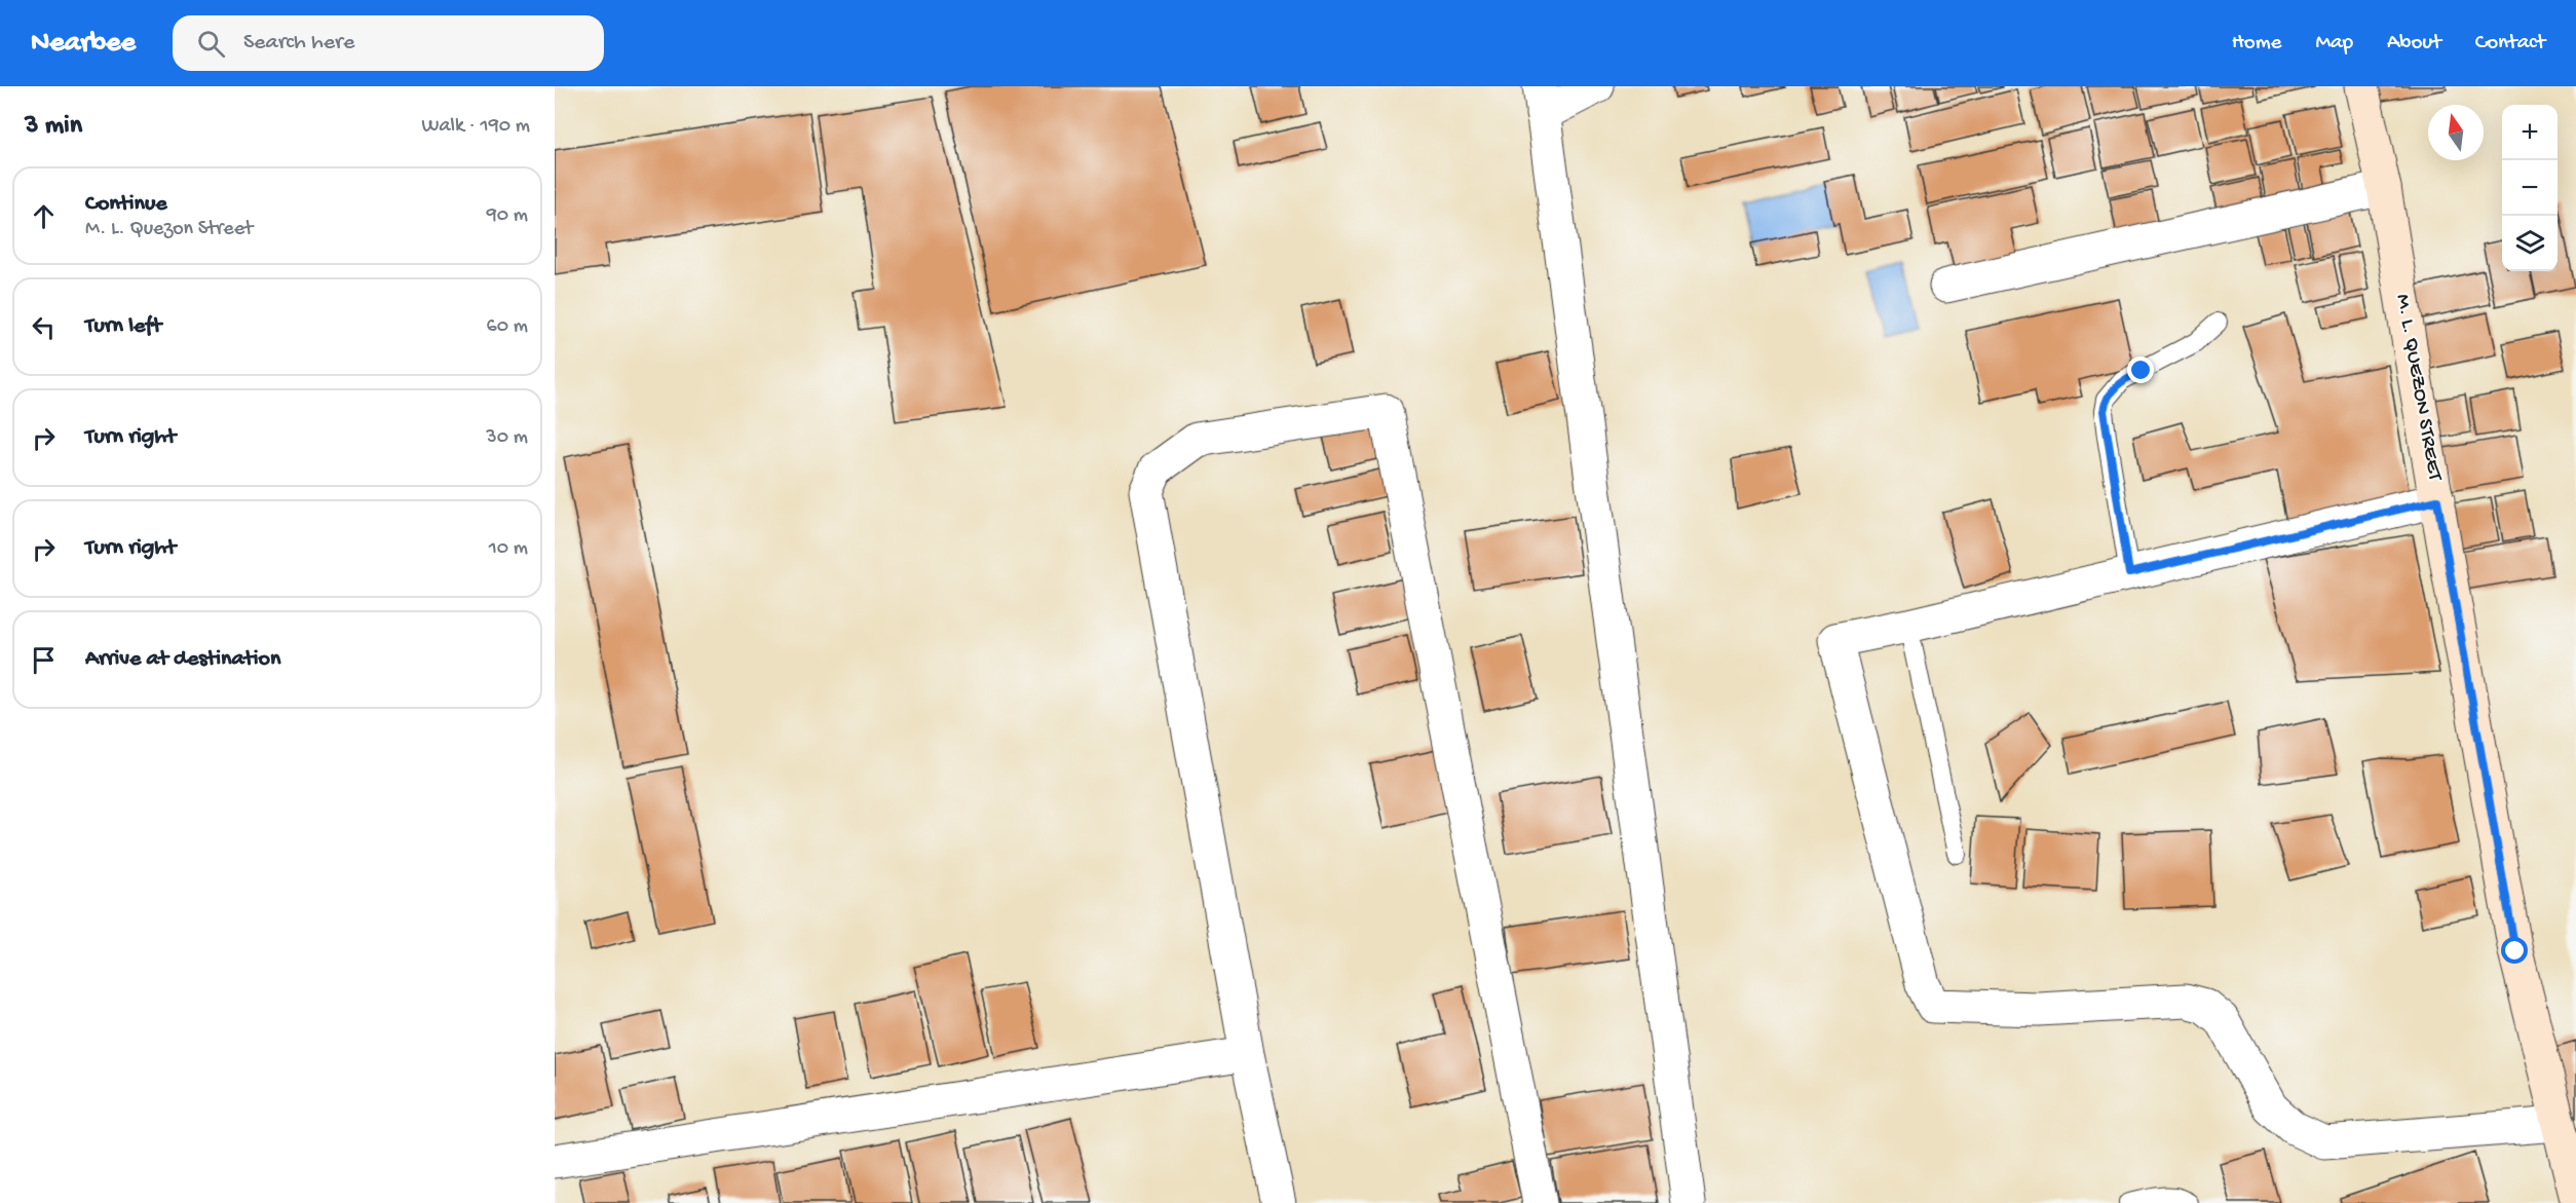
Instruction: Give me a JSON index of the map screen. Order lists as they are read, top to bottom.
{
  "streets": {
    "main road": ["M. L. QUEZON STREET"]
  },
  "north": "top",
  "page": {
    "header": "Nearbee",
    "search": "Search here",
    "nav": [
      "Home",
      "Map",
      "About",
      "Contact"
    ],
    "heading": ["3 min", "Walk · 190 m"],
    "map_buttons": ["+", "−"],
    "list": [
      ["Continue", "M. L. Quezon Street", "90 m"],
      ["Turn left", "60 m"],
      ["Turn right", "30 m"],
      ["Turn right", "10 m"],
      "Arrive at destination"
    ]
  }
}
